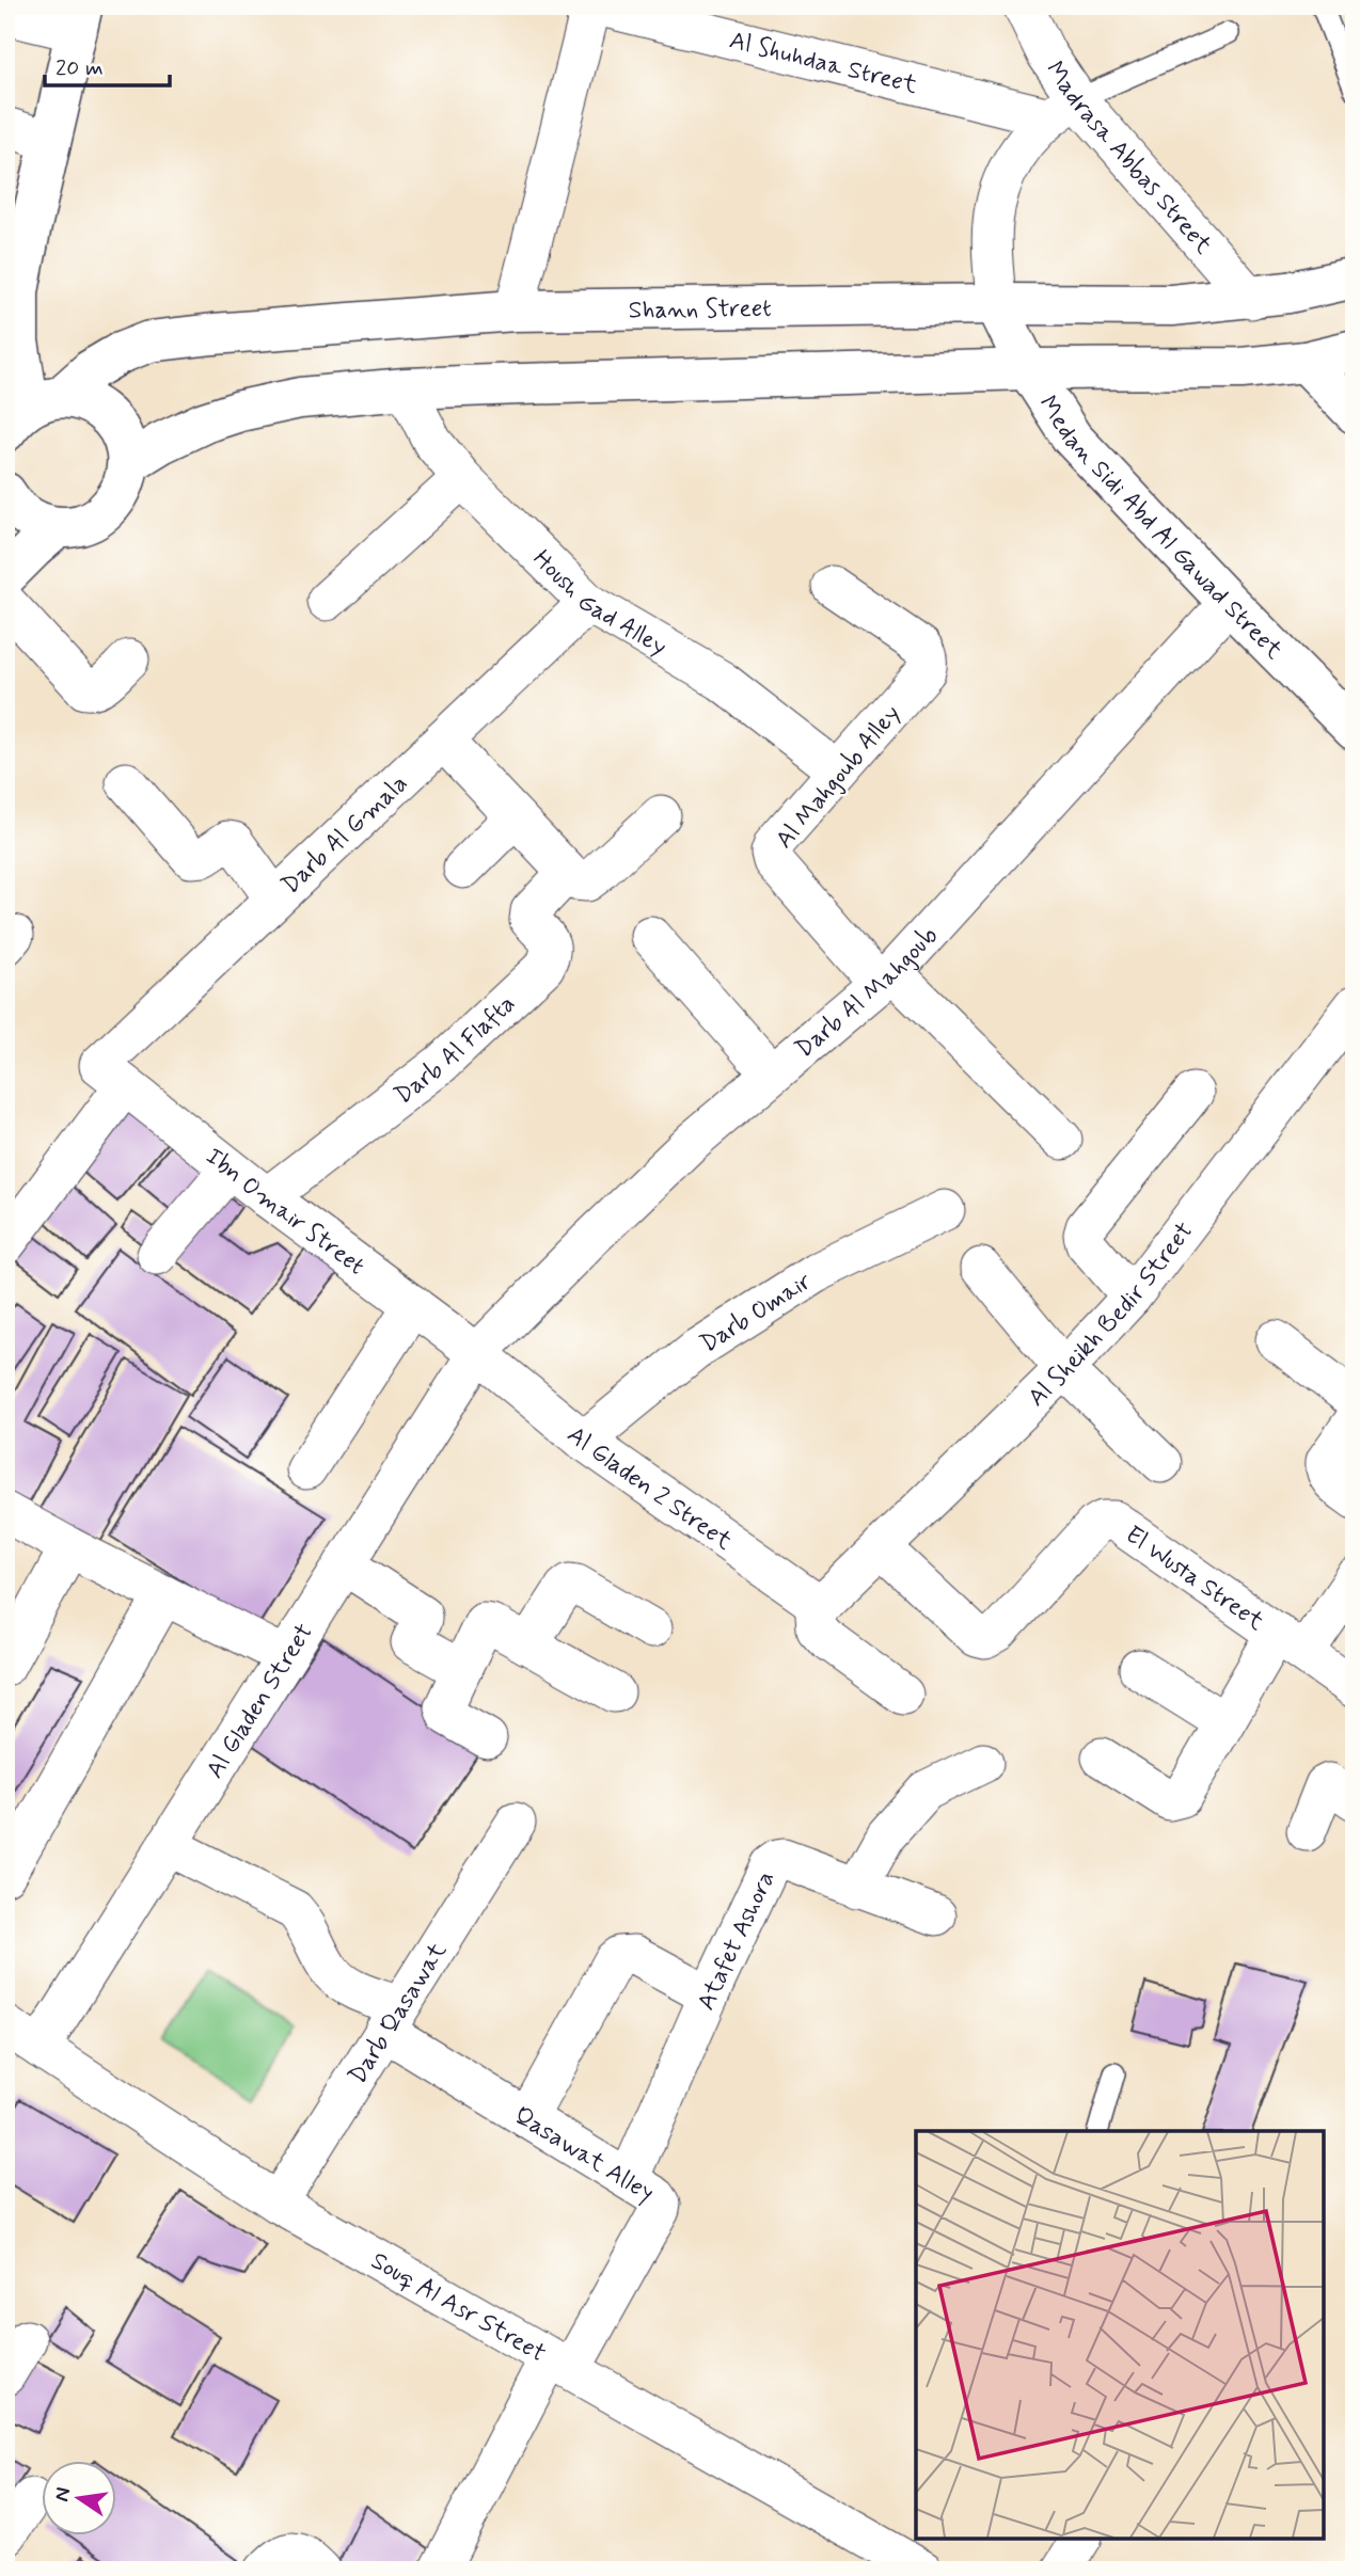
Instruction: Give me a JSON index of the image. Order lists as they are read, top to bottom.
{
  "streets": {
    "main road": ["Shann Street", "Medan Sidi Abd Al Gawad Street"],
    "street": [
      "Al Shuhdaa Street",
      "Madrasa Abbas Street",
      "Housh Gad Alley",
      "Al Mahgoub Alley",
      "Darb Al Gmala",
      "Darb Al Mahgoub",
      "Darb Al Flafta",
      "Ibn Omair Street",
      "Darb Omair",
      "Al Sheikh Bedir Street",
      "Al Gladen 2 Street",
      "El Wusta Street",
      "Al Gladen Street",
      "Atafet Ashora",
      "Darb Qasawat",
      "Qasawat Alley",
      "Souq Al Asr Street"
    ]
  },
  "crossings": [
    ["Al Shuhdaa Street", "Madrasa Abbas Street"],
    ["Madrasa Abbas Street", "Shann Street"],
    ["Shann Street", "Medan Sidi Abd Al Gawad Street"],
    ["Medan Sidi Abd Al Gawad Street", "Darb Al Mahgoub"],
    ["Housh Gad Alley", "Al Mahgoub Alley"],
    ["Housh Gad Alley", "Darb Al Gmala"],
    ["Al Mahgoub Alley", "Darb Al Mahgoub"],
    ["Darb Al Gmala", "Ibn Omair Street"],
    ["Darb Al Mahgoub", "Ibn Omair Street"],
    ["Darb Al Mahgoub", "Al Gladen 2 Street"],
    ["Darb Al Mahgoub", "Al Gladen Street"],
    ["Darb Al Flafta", "Ibn Omair Street"],
    ["Ibn Omair Street", "Al Gladen 2 Street"],
    ["Ibn Omair Street", "Al Gladen Street"],
    ["Darb Omair", "Al Gladen 2 Street"],
    ["Al Sheikh Bedir Street", "Al Gladen 2 Street"],
    ["Al Sheikh Bedir Street", "El Wusta Street"],
    ["Al Gladen 2 Street", "Al Gladen Street"],
    ["Al Gladen Street", "Qasawat Alley"],
    ["Al Gladen Street", "Souq Al Asr Street"],
    ["Atafet Ashora", "Qasawat Alley"],
    ["Darb Qasawat", "Qasawat Alley"],
    ["Darb Qasawat", "Souq Al Asr Street"],
    ["Qasawat Alley", "Souq Al Asr Street"]
  ],
  "scale_bar": "20 m",
  "north": "left"
}
